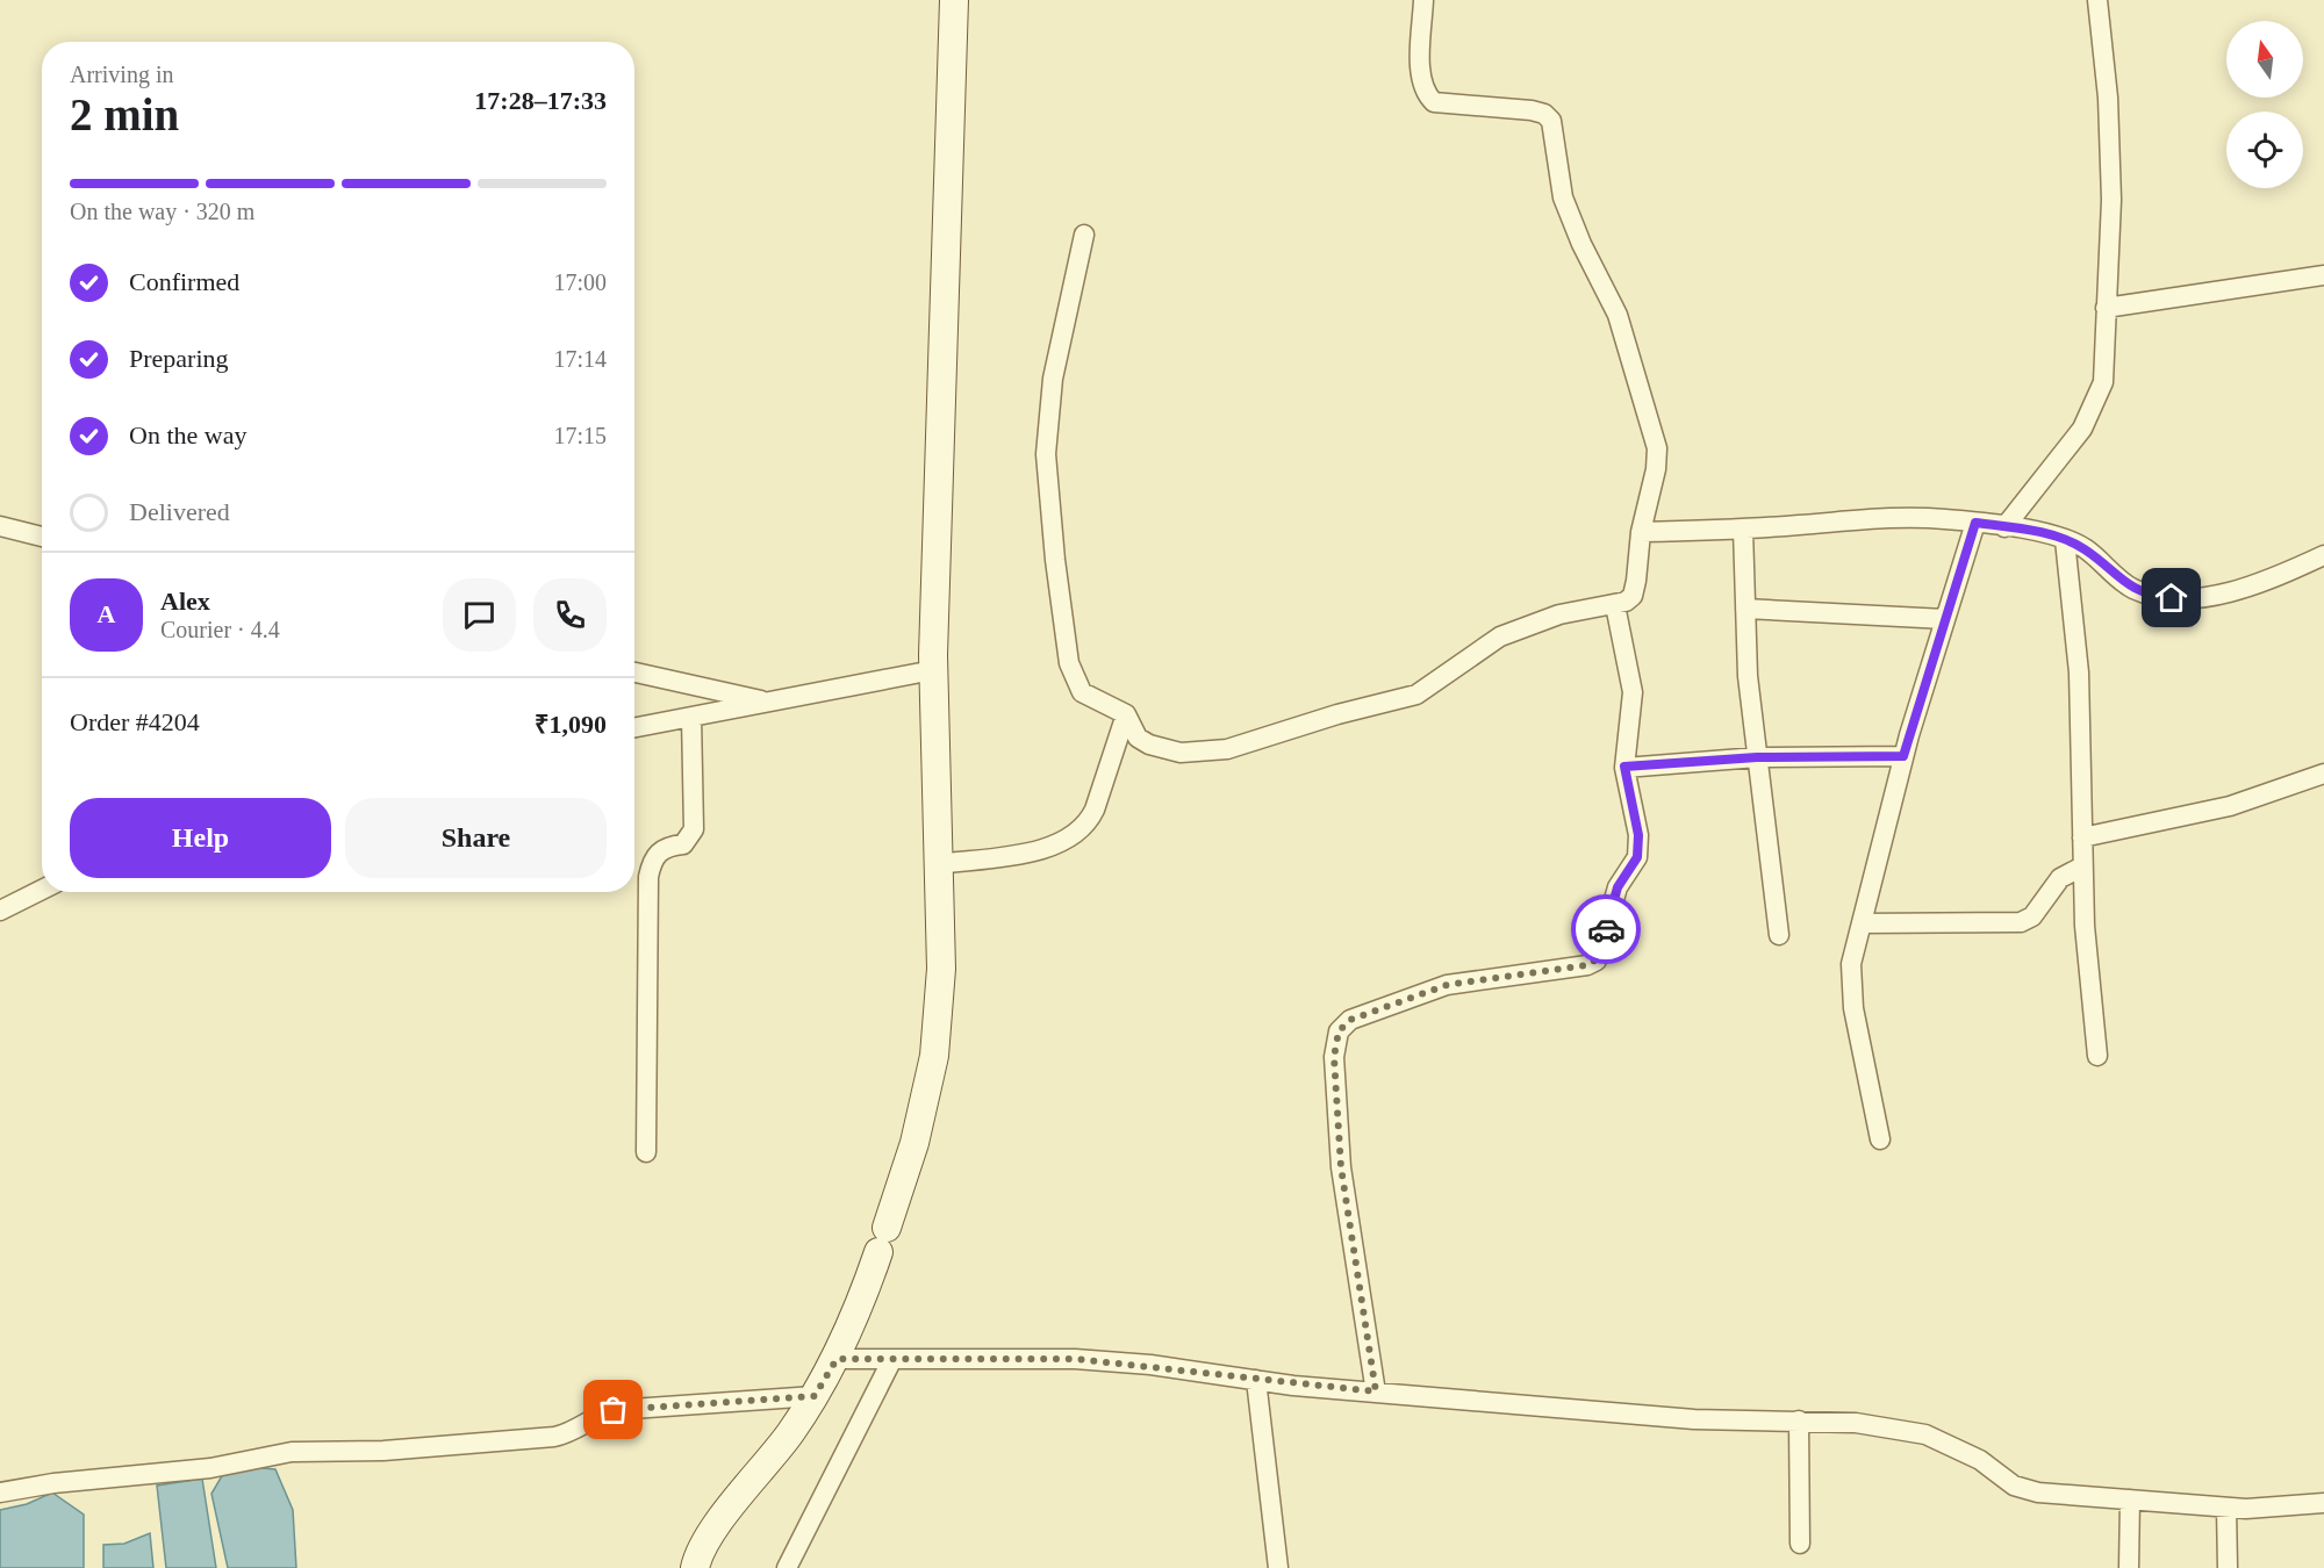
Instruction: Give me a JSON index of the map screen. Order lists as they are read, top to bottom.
{
  "north": "top",
  "page": {
    "heading": ["2 min", "Arriving in", "17:28–17:33"],
    "panel": [
      "Alex",
      "Courier · 4.4",
      "Order #4204",
      "₹1,090"
    ],
    "bar": "On the way · 320 m",
    "list": [
      ["Confirmed", "17:00"],
      ["Preparing", "17:14"],
      ["On the way", "17:15"],
      "Delivered"
    ],
    "round": "A",
    "buttons": ["Help", "Share"]
  }
}
